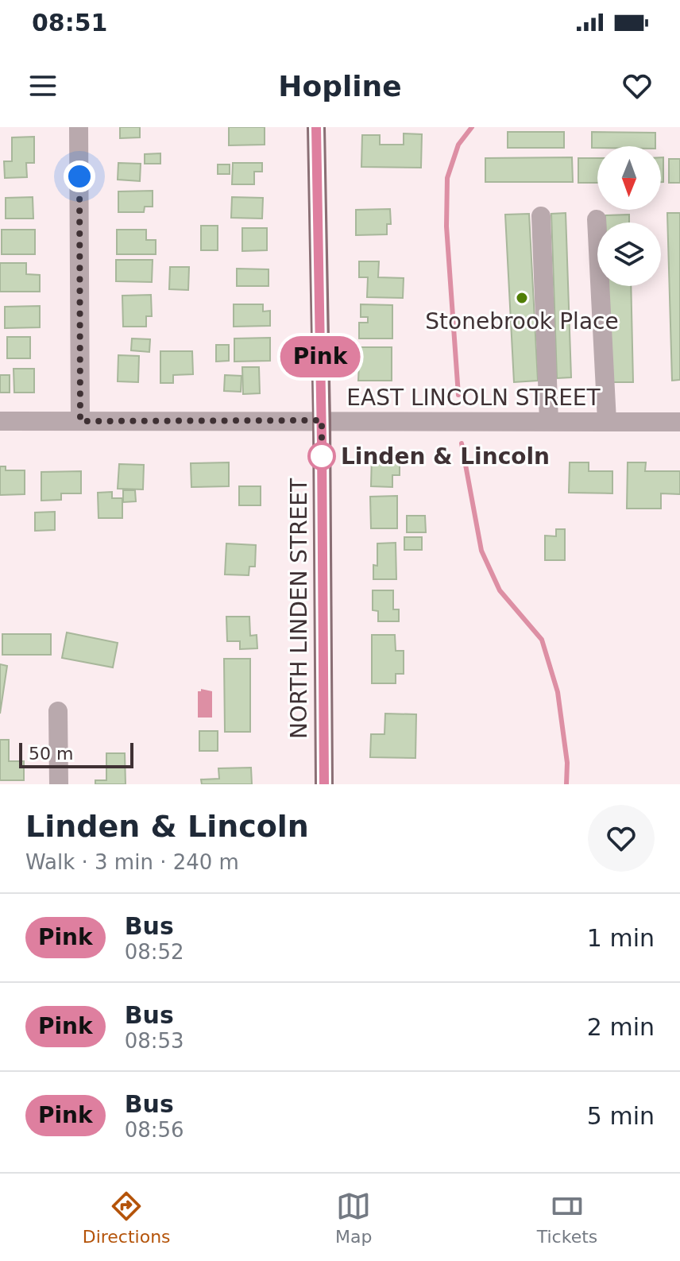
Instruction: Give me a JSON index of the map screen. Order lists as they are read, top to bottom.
{
  "streets": {
    "main road": ["NORTH LINDEN STREET"],
    "street": ["EAST LINCOLN STREET"]
  },
  "crossings": [
    ["EAST LINCOLN STREET", "NORTH LINDEN STREET"]
  ],
  "places": ["Stonebrook Place", "Linden & Lincoln"],
  "lines": ["bus line Pink"],
  "scale_bar": "50 m",
  "north": "bottom",
  "page": {
    "status": "08:51",
    "header": "Hopline",
    "on_map": "Pink",
    "scale": "50 m",
    "heading": ["Linden & Lincoln", "Walk · 3 min · 240 m"],
    "list": [
      {
        "mark": "Pink",
        "name": "Bus",
        "note": "08:52",
        "value": "1 min"
      },
      {
        "mark": "Pink",
        "name": "Bus",
        "note": "08:53",
        "value": "2 min"
      },
      {
        "mark": "Pink",
        "name": "Bus",
        "note": "08:56",
        "value": "5 min"
      }
    ],
    "tabs": ["Directions", "Map", "Tickets"]
  }
}
